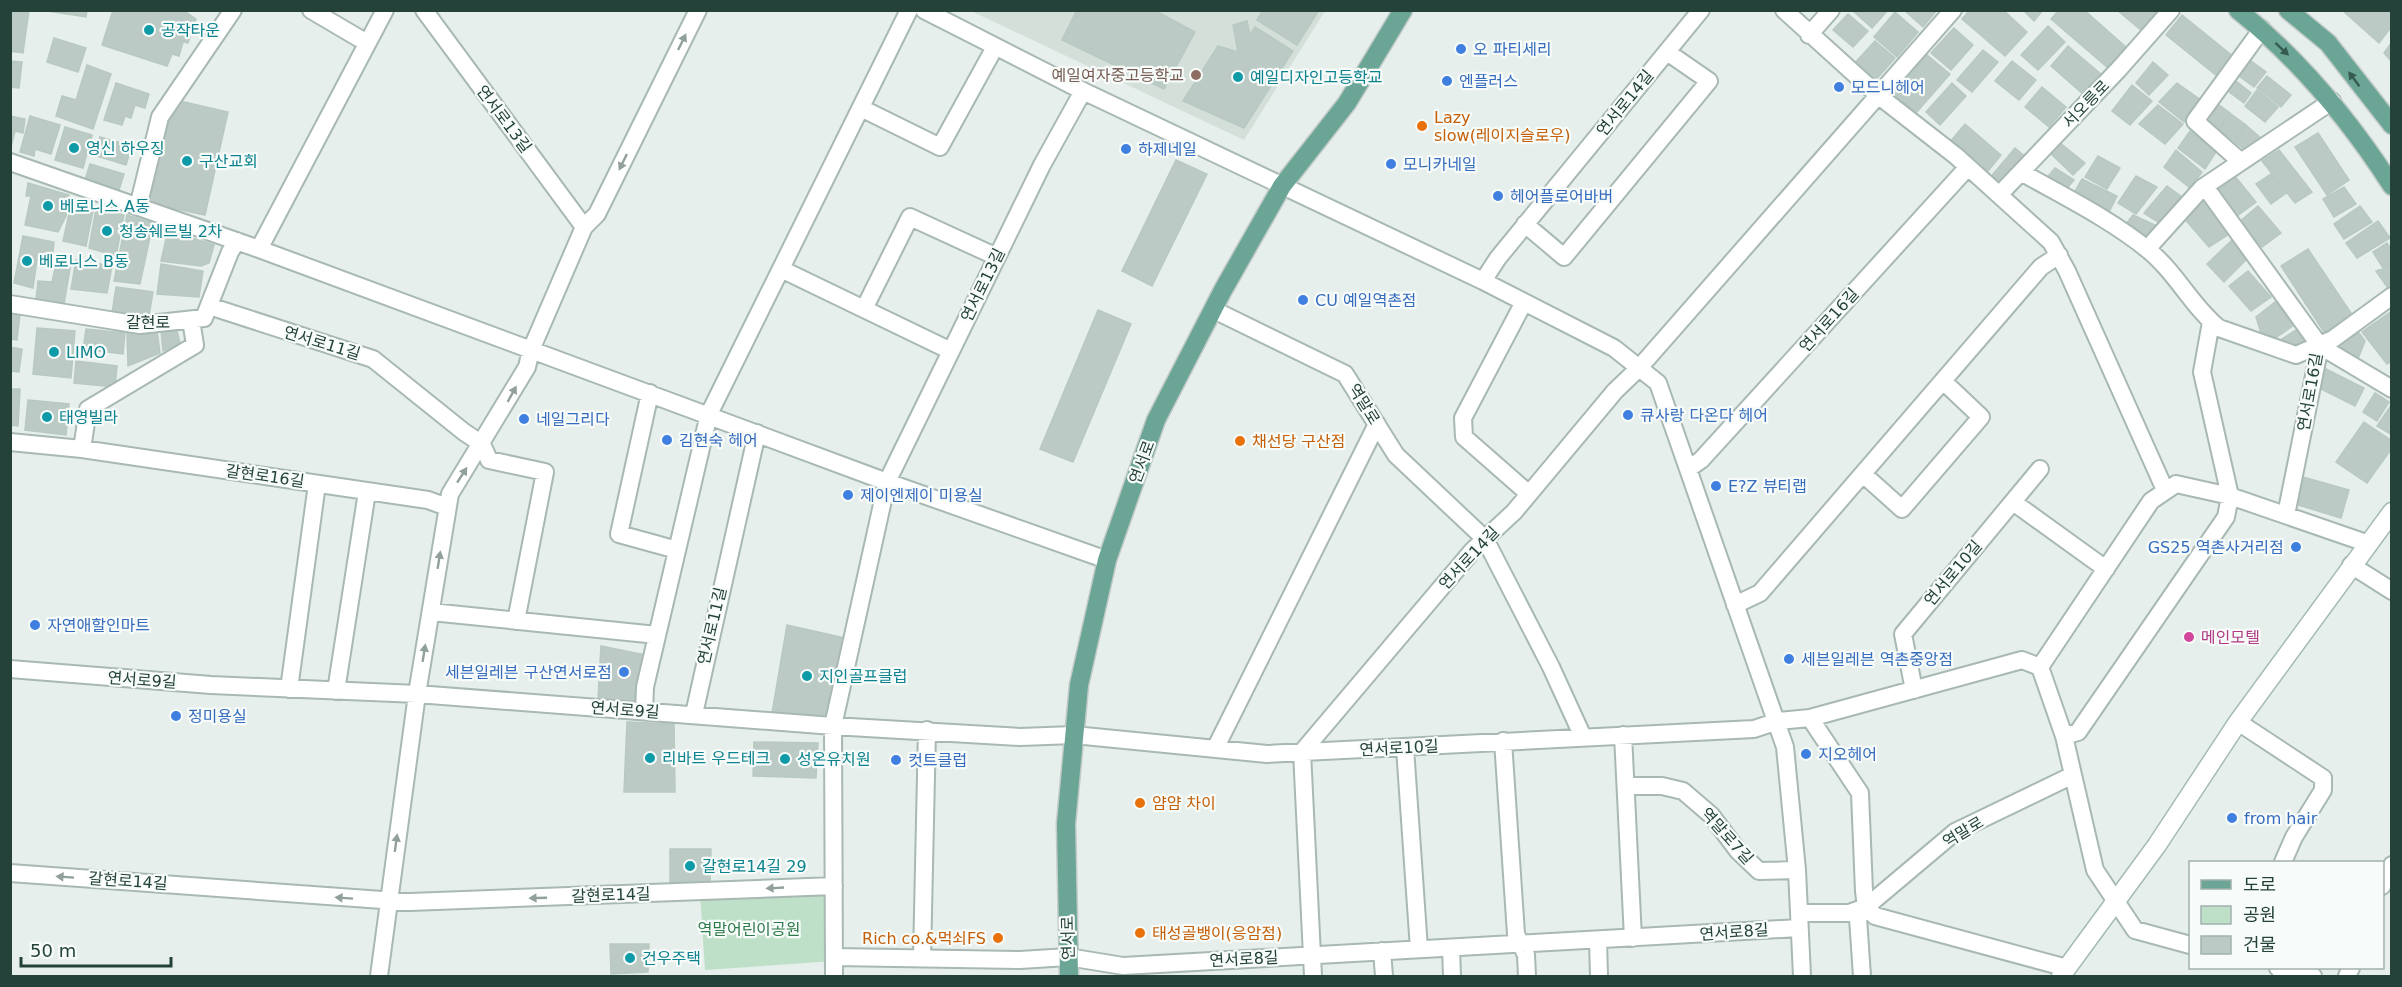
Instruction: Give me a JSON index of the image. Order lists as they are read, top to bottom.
{
  "streets": {
    "main road": ["연서로"],
    "street": [
      "연서로14길",
      "서오릉로",
      "연서로13길",
      "연서로16길",
      "갈현로",
      "연서로11길",
      "역말로",
      "갈현로16길",
      "연서로10길",
      "연서로9길",
      "역말로7길",
      "갈현로14길",
      "연서로8길"
    ]
  },
  "crossings": [
    ["연서로14길", "역말로"],
    ["연서로14길", "연서로10길"],
    ["서오릉로", "연서로16길"],
    ["갈현로", "연서로11길"],
    ["연서로11길", "연서로9길"],
    ["역말로", "연서로"],
    ["역말로", "연서로8길"],
    ["연서로", "연서로10길"],
    ["연서로", "연서로9길"],
    ["연서로", "연서로8길"],
    ["연서로10길", "연서로9길"]
  ],
  "one_way": ["갈현로14길"],
  "parks": ["역말어린이공원"],
  "places": [
    "공작타운",
    "오 파티세리",
    "예일여자중고등학교",
    "예일디자인고등학교",
    "엔플러스",
    "모드니헤어",
    "Lazy slow(레이지슬로우)",
    "영신 하우징",
    "하제네일",
    "구산교회",
    "모니카네일",
    "헤어플로어바버",
    "베로니스 A동",
    "청송쉐르빌 2차",
    "베로니스 B동",
    "CU 예일역촌점",
    "LIMO",
    "큐사랑 다온다 헤어",
    "태영빌라",
    "네일그리다",
    "김현숙 헤어",
    "채선당 구산점",
    "E?Z 뷰티랩",
    "제이엔제이 미용실",
    "GS25 역촌사거리점",
    "자연애할인마트",
    "메인모텔",
    "세븐일레븐 역촌중앙점",
    "세븐일레븐 구산연서로점",
    "지인골프클럽",
    "정미용실",
    "지오헤어",
    "리바트 우드테크",
    "성온유치원",
    "컷트클럽",
    "얌얌 차이",
    "from hair",
    "갈현로14길 29",
    "태성골뱅이(응암점)",
    "Rich co.&먹쇠FS",
    "건우주택"
  ],
  "legend": ["도로", "공원", "건물"],
  "scale_bar": "50 m"
}
